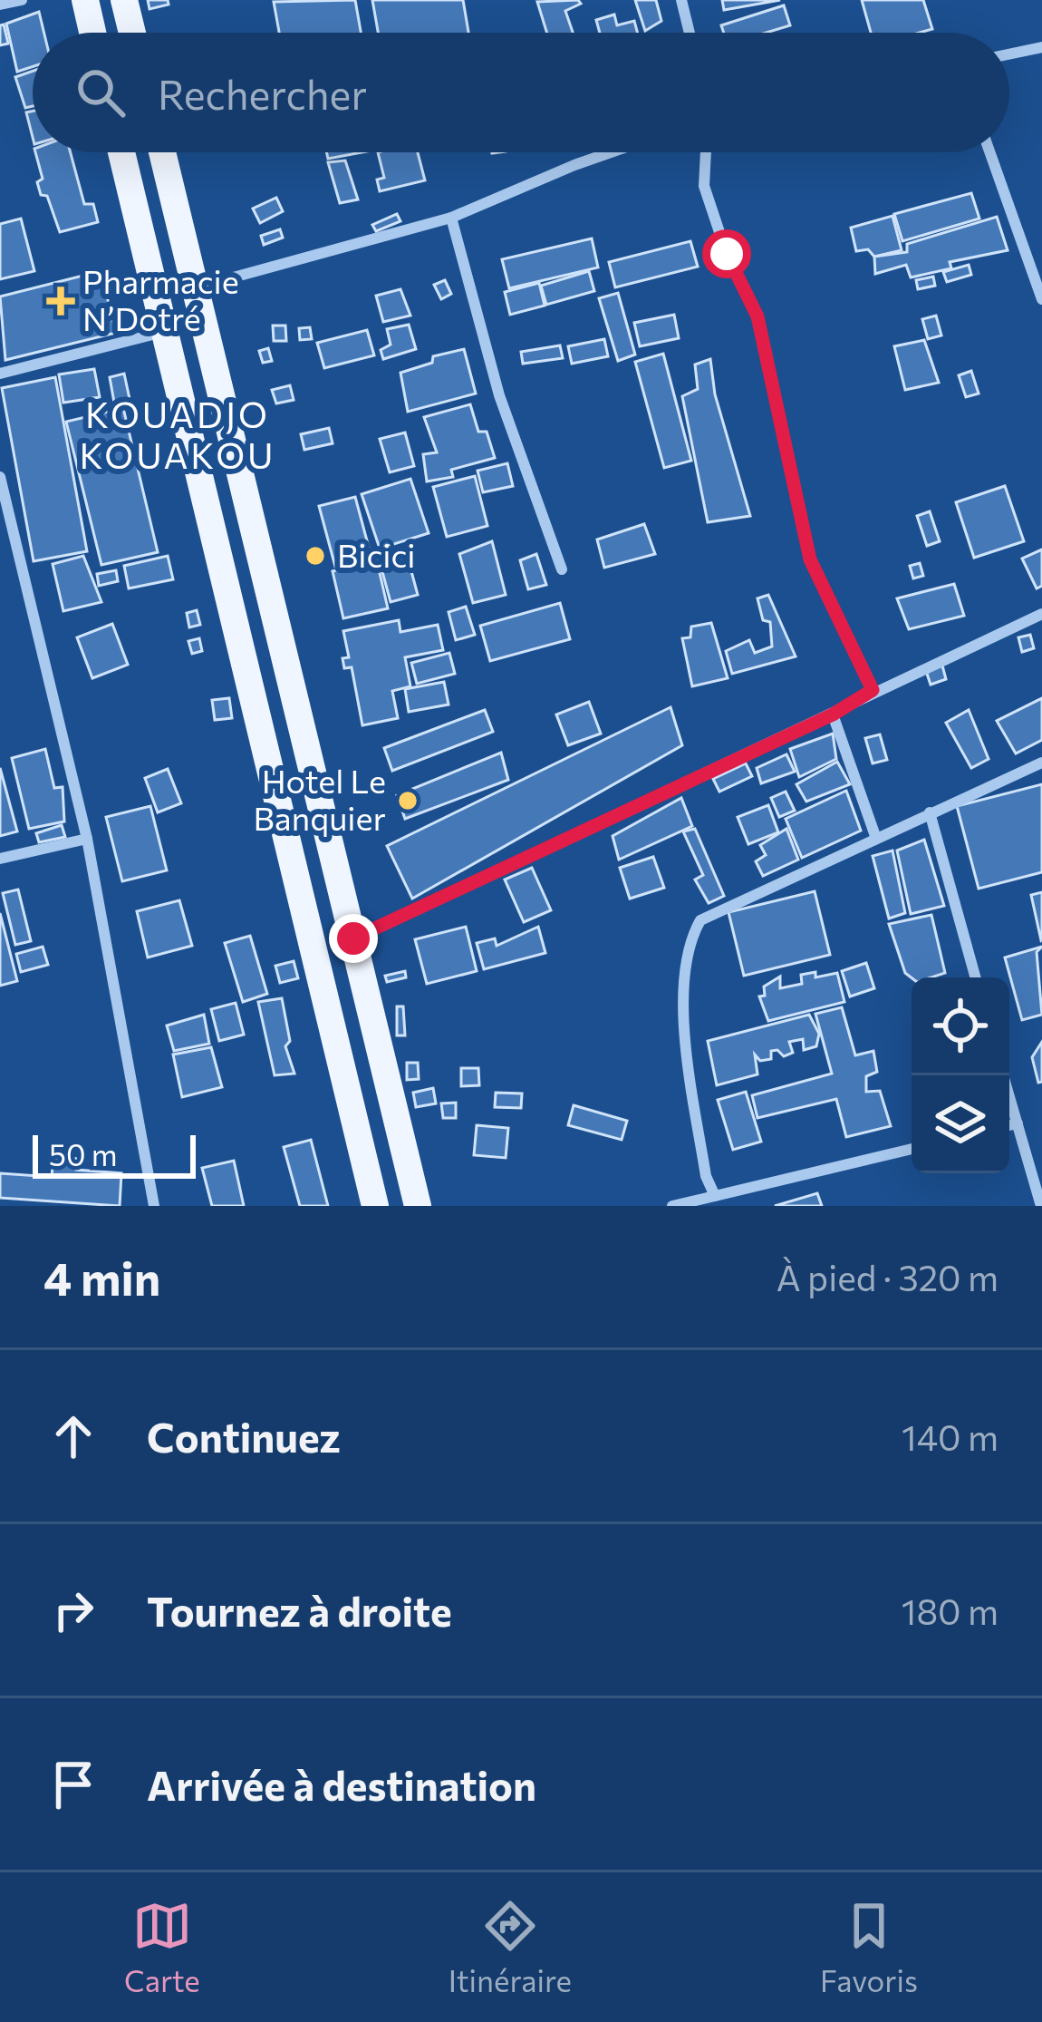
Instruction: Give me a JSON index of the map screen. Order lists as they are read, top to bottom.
{
  "districts": ["KOUADJO KOUAKOU"],
  "places": {
    "health": ["Pharmacie N’Dotré"],
    "other": ["Bicici", "Hotel Le Banquier"]
  },
  "scale_bar": "50 m",
  "page": {
    "search": "Rechercher",
    "scale": "50 m",
    "heading": ["4 min", "À pied · 320 m"],
    "list": [
      ["Continuez", "140 m"],
      ["Tournez à droite", "180 m"],
      "Arrivée à destination"
    ],
    "nav": ["Carte", "Itinéraire", "Favoris"]
  }
}
